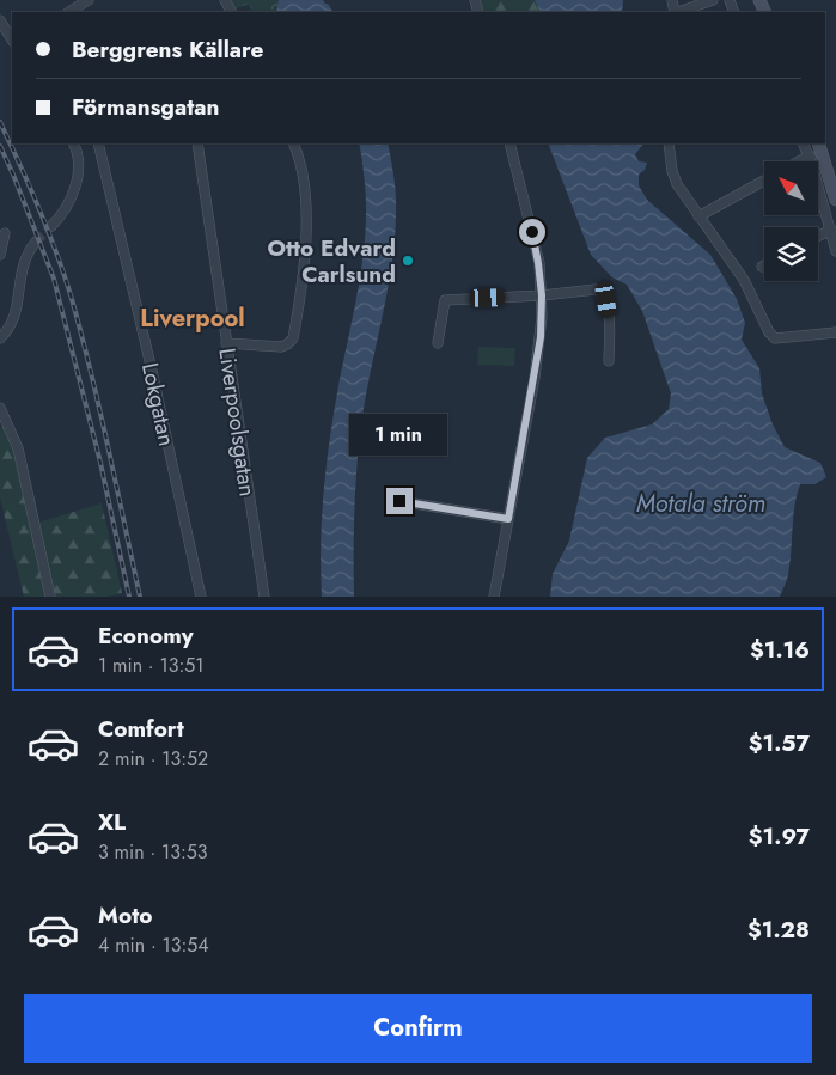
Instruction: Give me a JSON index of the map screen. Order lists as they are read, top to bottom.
{
  "streets": {
    "street": ["Lokgatan", "Liverpoolsgatan"]
  },
  "districts": ["Liverpool"],
  "water": ["Motala ström"],
  "places": ["Otto Edvard Carlsund"],
  "north": "top left",
  "page": {
    "banner": ["Berggrens Källare", "Förmansgatan"],
    "bubble": "1 min",
    "list": [
      {
        "name": "Economy",
        "note": "1 min · 13:51",
        "value": "$1.16"
      },
      {
        "name": "Comfort",
        "note": "2 min · 13:52",
        "value": "$1.57"
      },
      {
        "name": "XL",
        "note": "3 min · 13:53",
        "value": "$1.97"
      },
      {
        "name": "Moto",
        "note": "4 min · 13:54",
        "value": "$1.28"
      }
    ],
    "buttons": "Confirm"
  }
}
